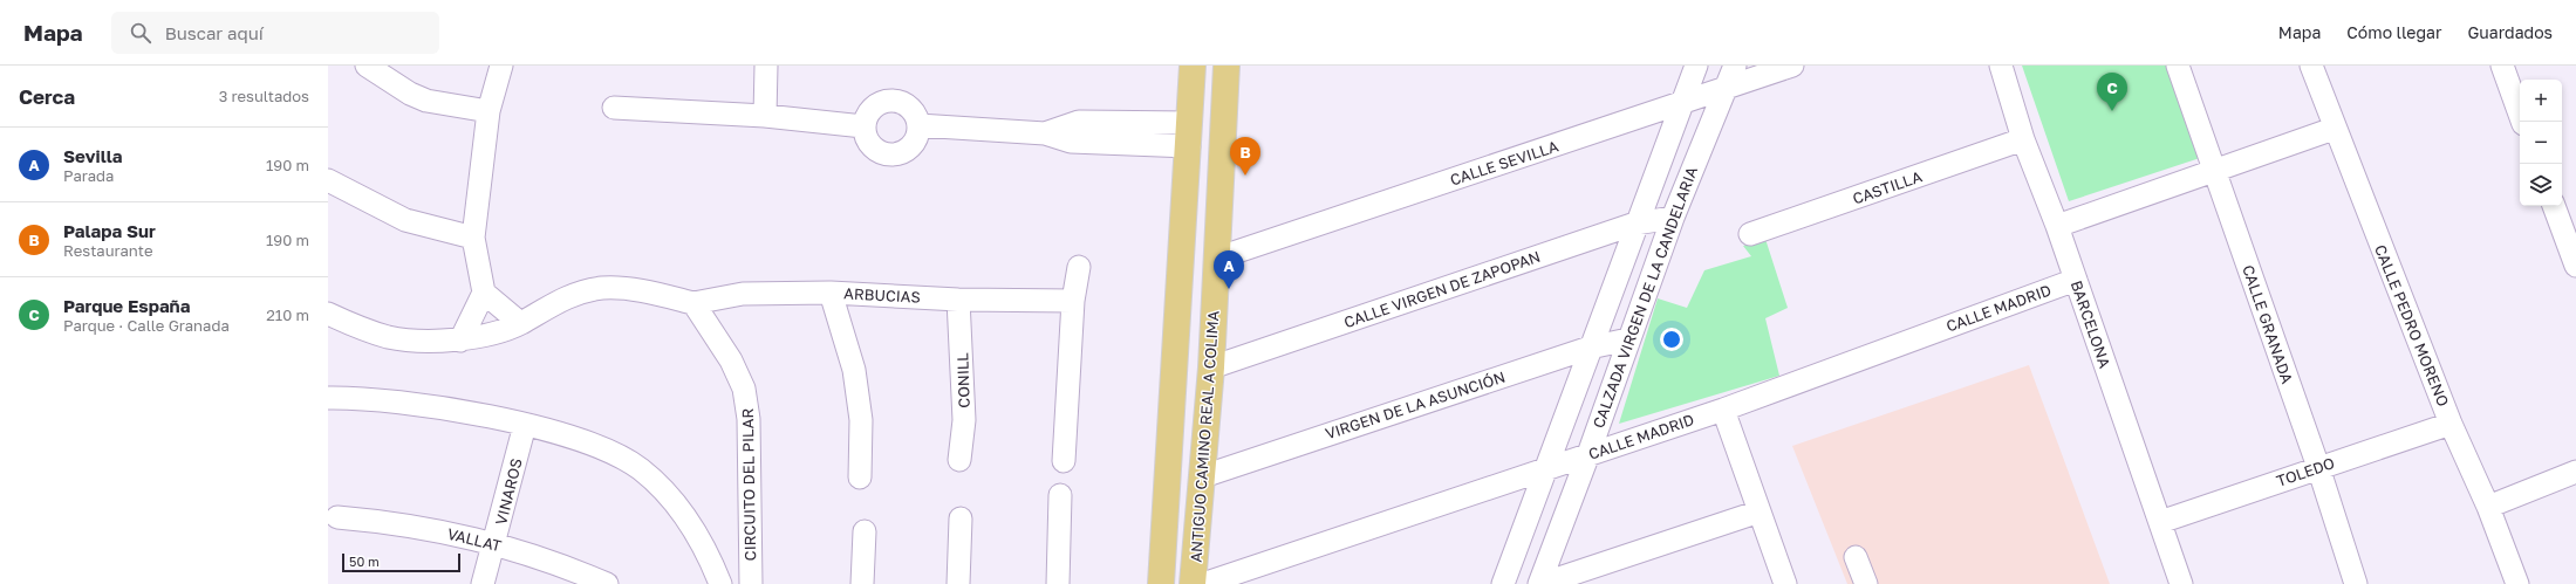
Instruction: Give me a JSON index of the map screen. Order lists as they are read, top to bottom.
{
  "streets": {
    "main road": ["ANTIGUO CAMINO REAL A COLIMA"],
    "street": [
      "CALLE SEVILLA",
      "CASTILLA",
      "CALLE VIRGEN DE ZAPOPAN",
      "ARBUCIAS",
      "CALZADA VIRGEN DE LA CANDELARIA",
      "CALLE MADRID",
      "BARCELONA",
      "CALLE GRANADA",
      "CALLE PEDRO MORENO",
      "CONILL",
      "VIRGEN DE LA ASUNCIÓN",
      "TOLEDO",
      "CIRCUITO DEL PILAR",
      "VINAROS",
      "VALLAT"
    ]
  },
  "crossings": [
    ["CALLE SEVILLA", "CALZADA VIRGEN DE LA CANDELARIA"],
    ["CALLE SEVILLA", "ANTIGUO CAMINO REAL A COLIMA"],
    ["CASTILLA", "BARCELONA"],
    ["CALLE VIRGEN DE ZAPOPAN", "CALZADA VIRGEN DE LA CANDELARIA"],
    ["CALLE VIRGEN DE ZAPOPAN", "ANTIGUO CAMINO REAL A COLIMA"],
    ["ARBUCIAS", "CONILL"],
    ["ARBUCIAS", "CIRCUITO DEL PILAR"],
    ["CALZADA VIRGEN DE LA CANDELARIA", "CALLE MADRID"],
    ["CALZADA VIRGEN DE LA CANDELARIA", "VIRGEN DE LA ASUNCIÓN"],
    ["CALLE MADRID", "BARCELONA"],
    ["BARCELONA", "TOLEDO"],
    ["CALLE GRANADA", "TOLEDO"],
    ["CALLE PEDRO MORENO", "TOLEDO"],
    ["VIRGEN DE LA ASUNCIÓN", "ANTIGUO CAMINO REAL A COLIMA"],
    ["VINAROS", "VALLAT"]
  ],
  "scale_bar": "50 m",
  "page": {
    "header": "Mapa",
    "search": "Buscar aquí",
    "nav": ["Mapa", "Cómo llegar", "Guardados"],
    "heading": ["Cerca", "3 resultados"],
    "pins": ["C", "B", "A"],
    "map_buttons": ["+", "−"],
    "list": [
      {
        "mark": "A",
        "name": "Sevilla",
        "note": "Parada",
        "value": "190 m"
      },
      {
        "mark": "B",
        "name": "Palapa Sur",
        "note": "Restaurante",
        "value": "190 m"
      },
      {
        "mark": "C",
        "name": "Parque España",
        "note": "Parque · Calle Granada",
        "value": "210 m"
      }
    ],
    "scale": "50 m"
  }
}
